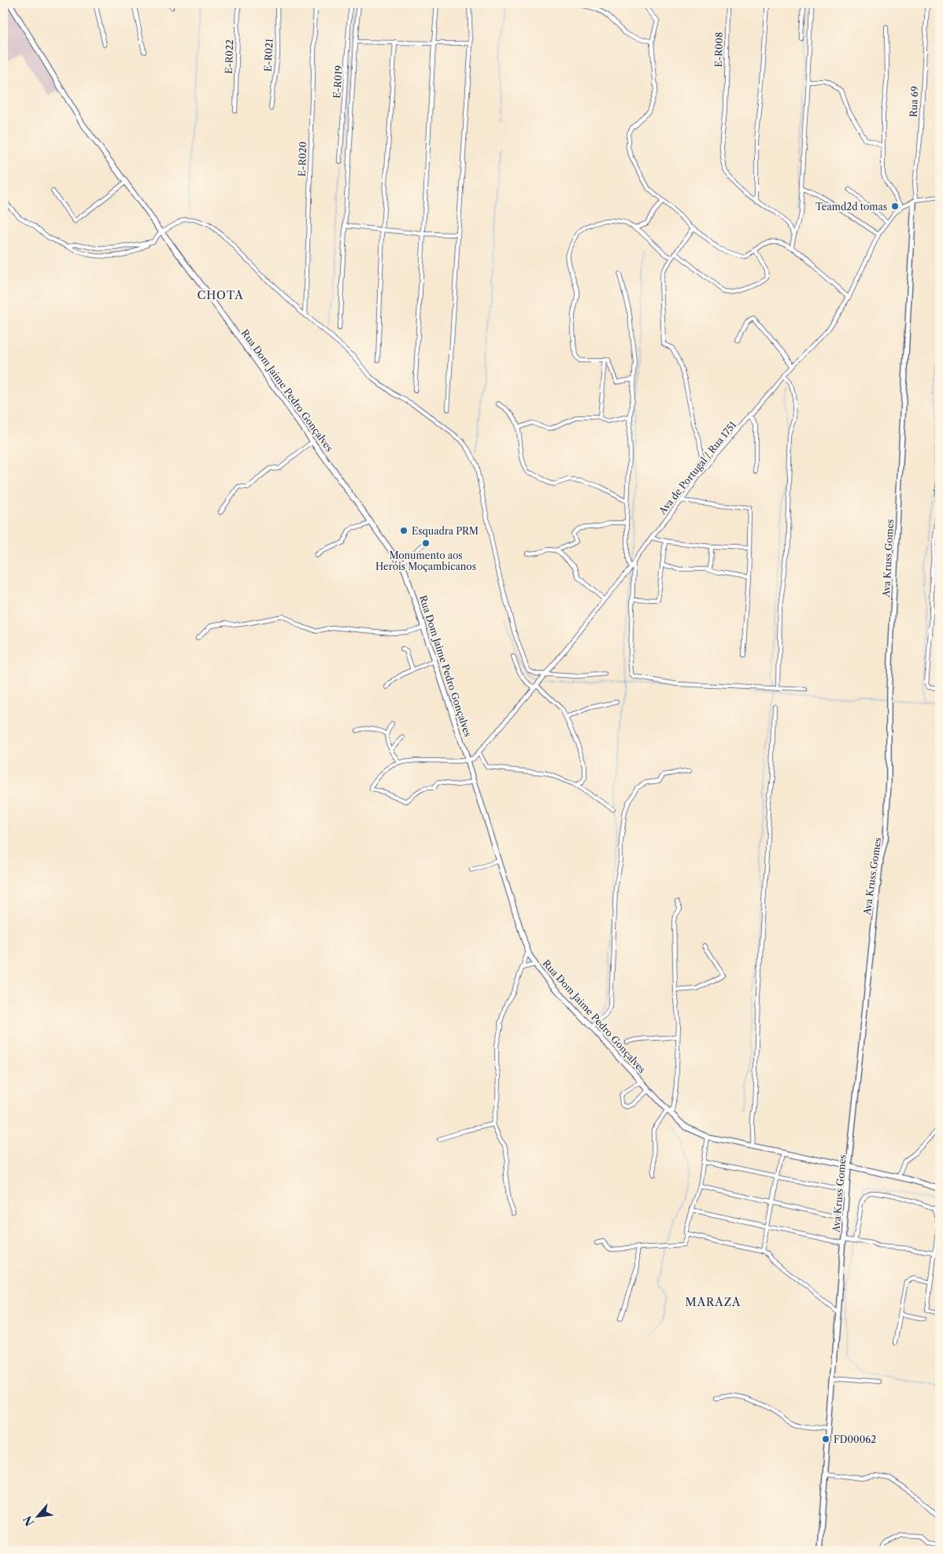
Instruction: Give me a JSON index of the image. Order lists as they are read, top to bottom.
{
  "streets": {
    "main road": ["Rua Dom Jaime Pedro Gonçalves"],
    "street": [
      "E-R008",
      "E-R021",
      "E-R022",
      "E-R019",
      "Rua 69",
      "E-R020",
      "Ava de Portugal / Rua 1751",
      "Ava Kruss Gomes"
    ]
  },
  "crossings": [
    ["Rua 69", "Ava de Portugal / Rua 1751"],
    ["Rua 69", "Ava Kruss Gomes"],
    ["Rua Dom Jaime Pedro Gonçalves", "Ava de Portugal / Rua 1751"],
    ["Rua Dom Jaime Pedro Gonçalves", "Ava Kruss Gomes"],
    ["Ava de Portugal / Rua 1751", "Ava Kruss Gomes"]
  ],
  "districts": ["CHOTA", "MARAZA"],
  "places": [
    "Teamd2d tomas",
    "Esquadra PRM",
    "Monumento aos Heróis Moçambicanos",
    "FD00062"
  ],
  "north": "bottom left"
}
